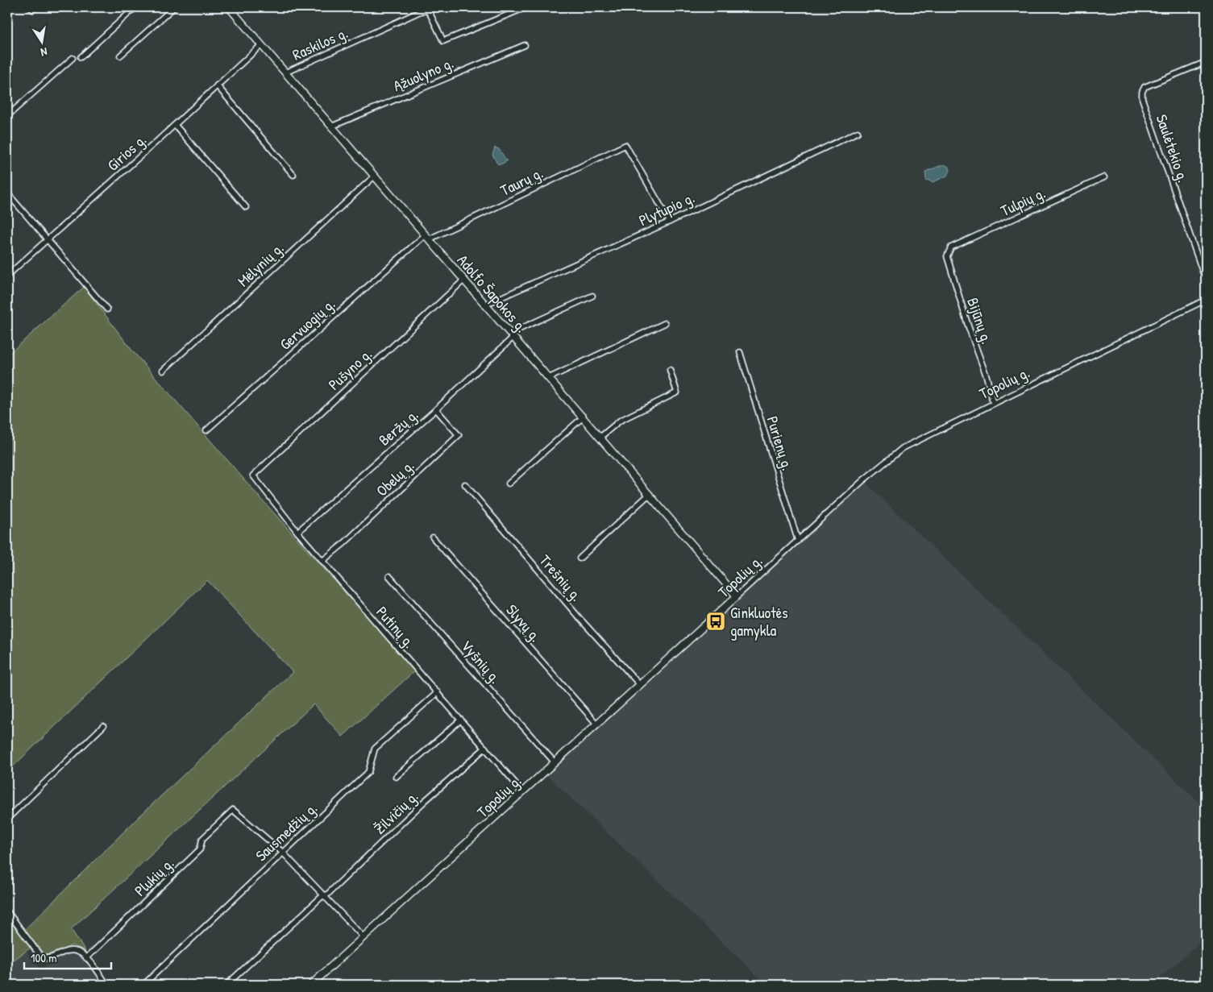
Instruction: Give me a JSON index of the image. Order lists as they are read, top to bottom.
{
  "streets": {
    "street": [
      "Raskilos g.",
      "Ąžuolyno g.",
      "Saulėtekio g.",
      "Girios g.",
      "Taurų g.",
      "Tulpių g.",
      "Plytupio g.",
      "Mėlynių g.",
      "Adolfo Šapokos g.",
      "Bijūnų g.",
      "Gervuogių g.",
      "Pušyno g.",
      "Topolių g.",
      "Beržų g.",
      "Purienų g.",
      "Obelų g.",
      "Trešnių g.",
      "Slyvų g.",
      "Putinų g.",
      "Vyšnių g.",
      "Žilvičių g.",
      "Sausmedžių g.",
      "Plukių g."
    ]
  },
  "crossings": [
    ["Raskilos g.", "Adolfo Šapokos g."],
    ["Ąžuolyno g.", "Adolfo Šapokos g."],
    ["Girios g.", "Adolfo Šapokos g."],
    ["Taurų g.", "Plytupio g."],
    ["Taurų g.", "Adolfo Šapokos g."],
    ["Taurų g.", "Gervuogių g."],
    ["Tulpių g.", "Bijūnų g."],
    ["Plytupio g.", "Adolfo Šapokos g."],
    ["Mėlynių g.", "Adolfo Šapokos g."],
    ["Adolfo Šapokos g.", "Gervuogių g."],
    ["Adolfo Šapokos g.", "Pušyno g."],
    ["Adolfo Šapokos g.", "Topolių g."],
    ["Adolfo Šapokos g.", "Beržų g."],
    ["Bijūnų g.", "Topolių g."],
    ["Pušyno g.", "Putinų g."],
    ["Topolių g.", "Purienų g."],
    ["Topolių g.", "Trešnių g."],
    ["Topolių g.", "Slyvų g."],
    ["Topolių g.", "Putinų g."],
    ["Topolių g.", "Vyšnių g."],
    ["Beržų g.", "Obelų g."],
    ["Beržų g.", "Putinų g."],
    ["Obelų g.", "Putinų g."],
    ["Putinų g.", "Žilvičių g."],
    ["Putinų g.", "Sausmedžių g."],
    ["Sausmedžių g.", "Plukių g."]
  ],
  "places": {
    "bus stop": ["Ginkluotės gamykla"]
  },
  "scale_bar": "100 m",
  "north": "bottom"
}
